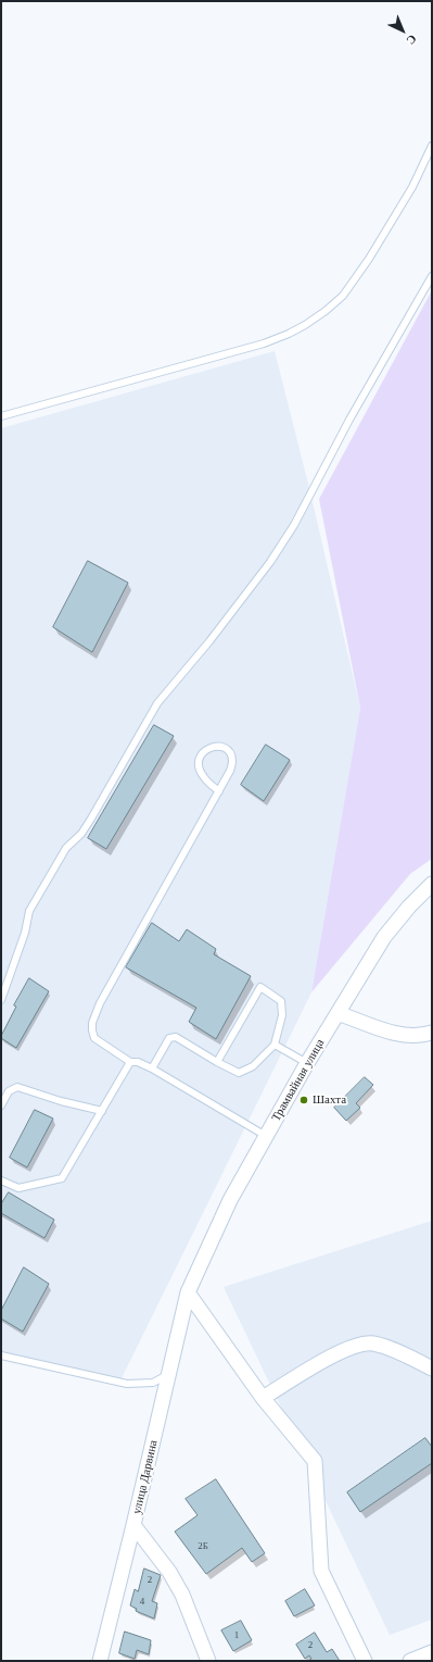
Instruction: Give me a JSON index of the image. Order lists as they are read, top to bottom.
{
  "streets": {
    "street": ["Трамвайная улица", "улица Дарвина"]
  },
  "crossings": [
    ["Трамвайная улица", "улица Дарвина"]
  ],
  "places": ["Шахта"],
  "house_numbers": [
    "2Б",
    "2",
    "4",
    "1",
    "2"
  ],
  "north": "bottom right"
}
